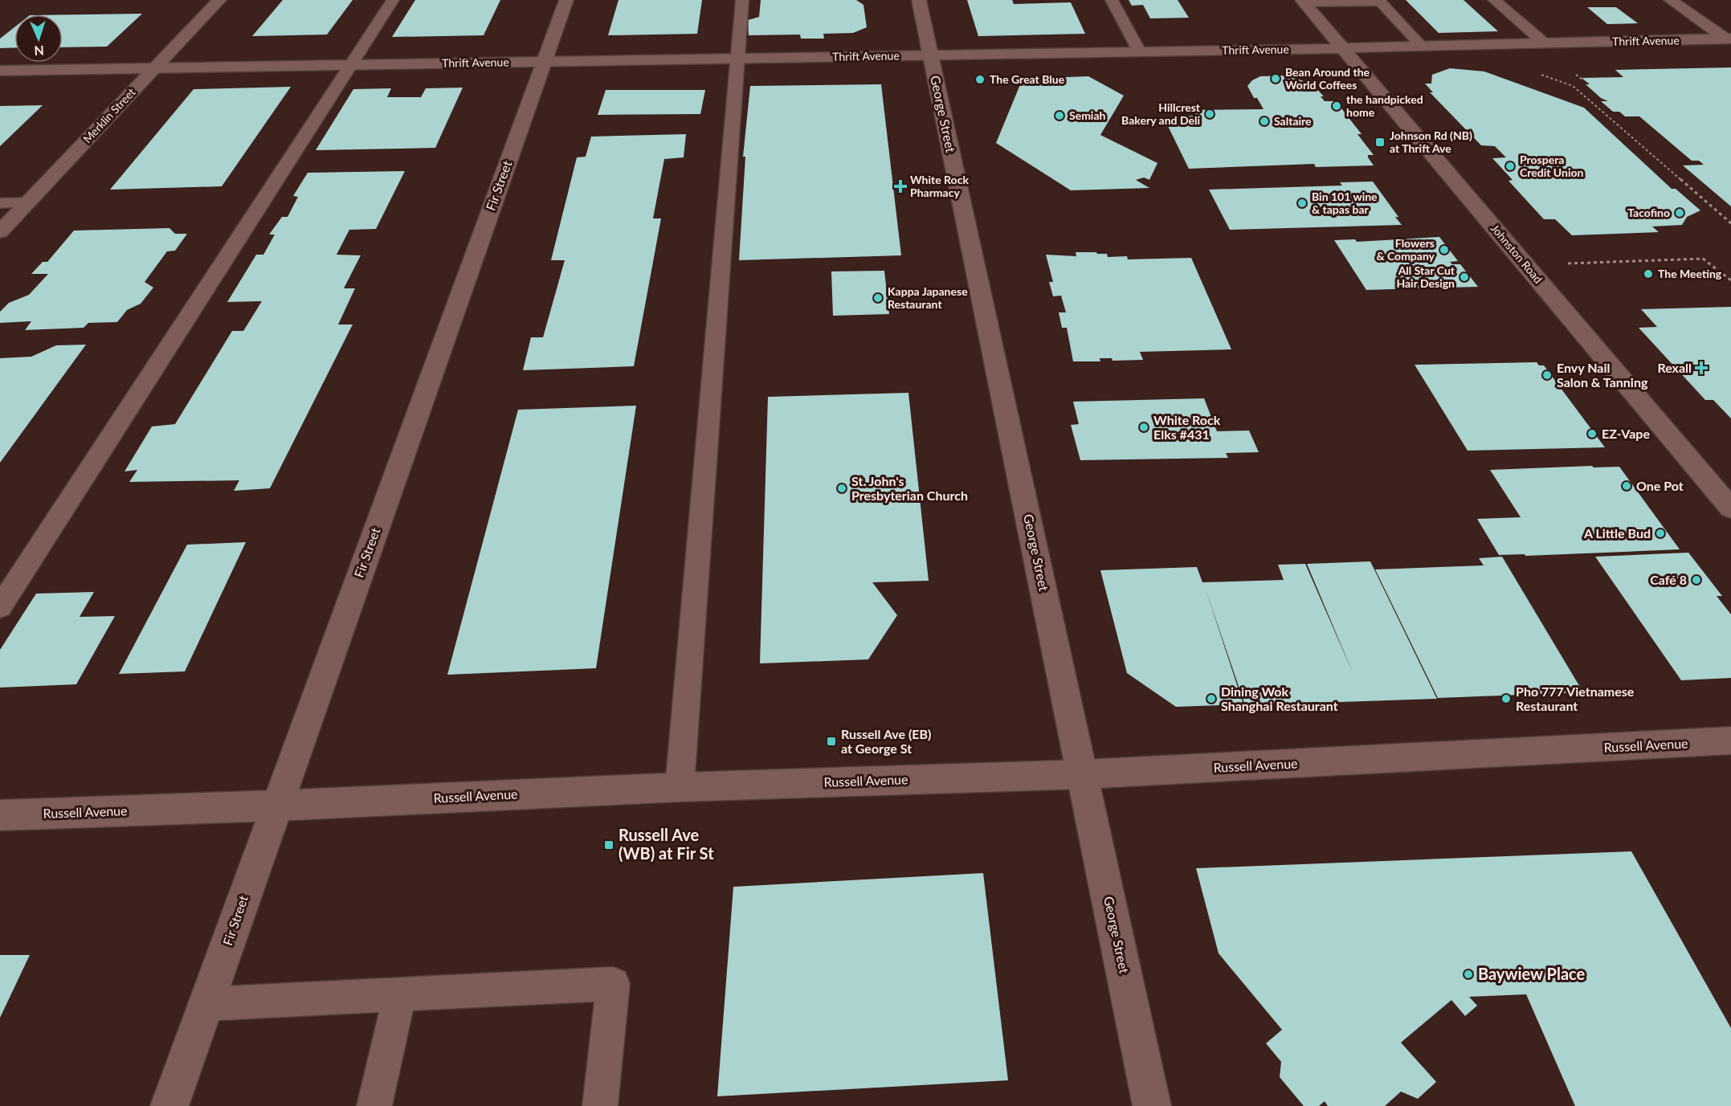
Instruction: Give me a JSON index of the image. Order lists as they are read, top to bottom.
{
  "streets": {
    "street": [
      "Thrift Avenue",
      "George Street",
      "Merklin Street",
      "Fir Street",
      "Johnston Road",
      "Russell Avenue"
    ]
  },
  "crossings": [
    ["Thrift Avenue", "George Street"],
    ["Thrift Avenue", "Merklin Street"],
    ["Thrift Avenue", "Fir Street"],
    ["Thrift Avenue", "Johnston Road"],
    ["George Street", "Russell Avenue"],
    ["Fir Street", "Russell Avenue"]
  ],
  "places": {
    "other": [
      "Bean Around the World Coffees",
      "The Great Blue",
      "the handpicked home",
      "Hillcrest Bakery and Deli",
      "Semiah",
      "Saltaire",
      "Prospera Credit Union",
      "Bin 101 wine & tapas bar",
      "Tacofino",
      "Flowers & Company",
      "The Meeting",
      "All Star Cut Hair Design",
      "Kappa Japanese Restaurant",
      "Envy Nail Salon & Tanning",
      "White Rock Elks #431",
      "EZ-Vape",
      "One Pot",
      "St. John's Presbyterian Church",
      "A Little Bud",
      "Café 8",
      "Dining Wok Shanghai Restaurant",
      "Pho 777 Vietnamese Restaurant",
      "Baywiew Place"
    ],
    "transit": ["Johnson Rd (NB) at Thrift Ave", "Russell Ave (EB) at George St", "Russell Ave (WB) at Fir St"],
    "health": ["White Rock Pharmacy", "Rexall"]
  },
  "north": "bottom"
}
